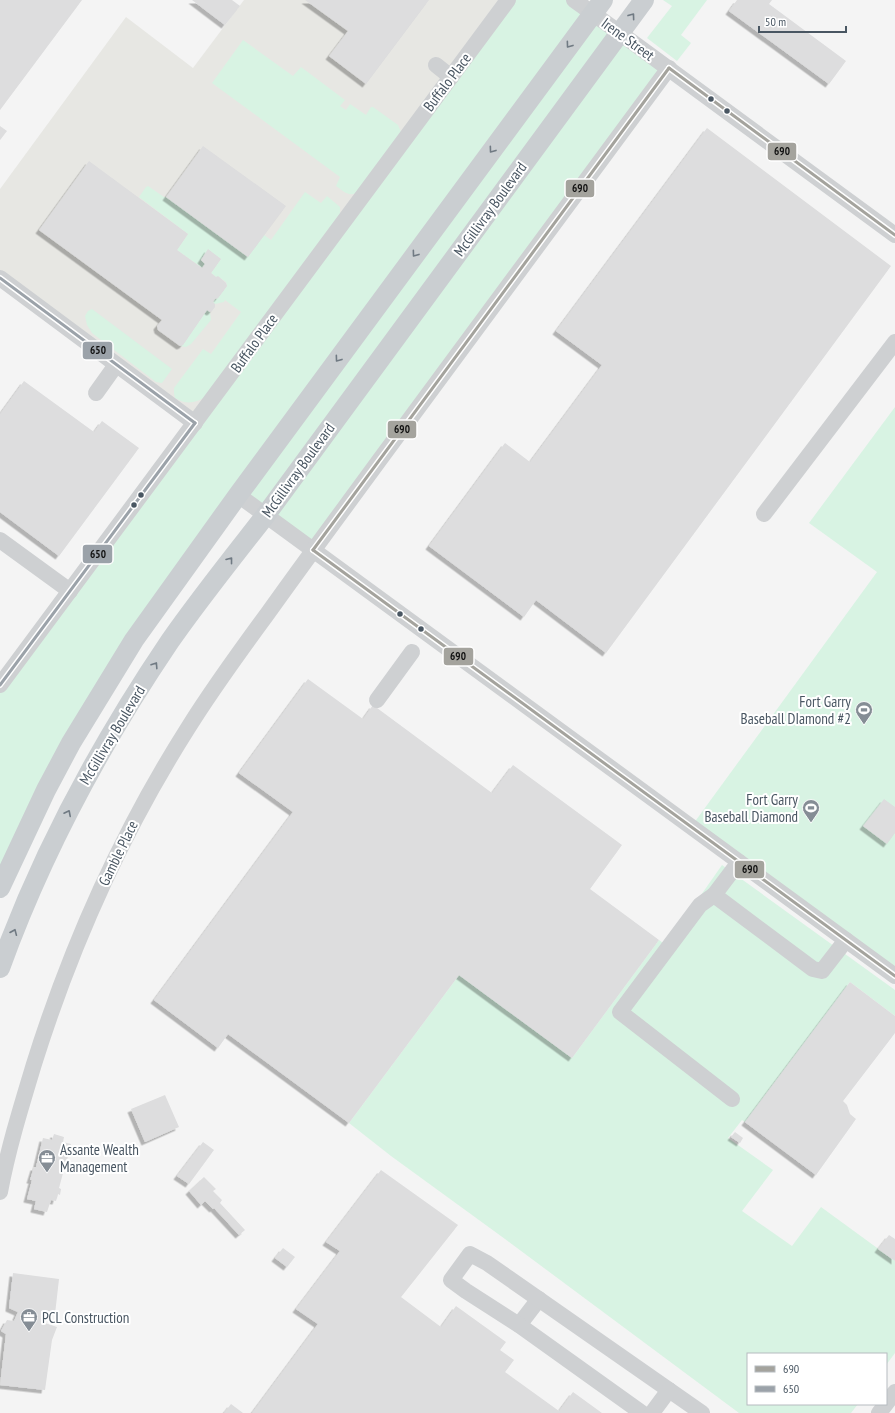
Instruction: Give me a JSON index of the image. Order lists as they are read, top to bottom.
{
  "streets": {
    "main road": ["McGillivray Boulevard"],
    "street": ["Irene Street", "Buffalo Place", "Gamble Place"]
  },
  "crossings": [
    ["Irene Street", "McGillivray Boulevard"],
    ["Irene Street", "Gamble Place"]
  ],
  "places": {
    "sports": ["Fort Garry Baseball DIamond #2", "Fort Garry Baseball Diamond"],
    "office": ["Assante Wealth Management", "PCL Construction"]
  },
  "lines": ["transit line 690", "transit line 650"],
  "legend": ["690", "650"],
  "scale_bar": "50 m"
}
